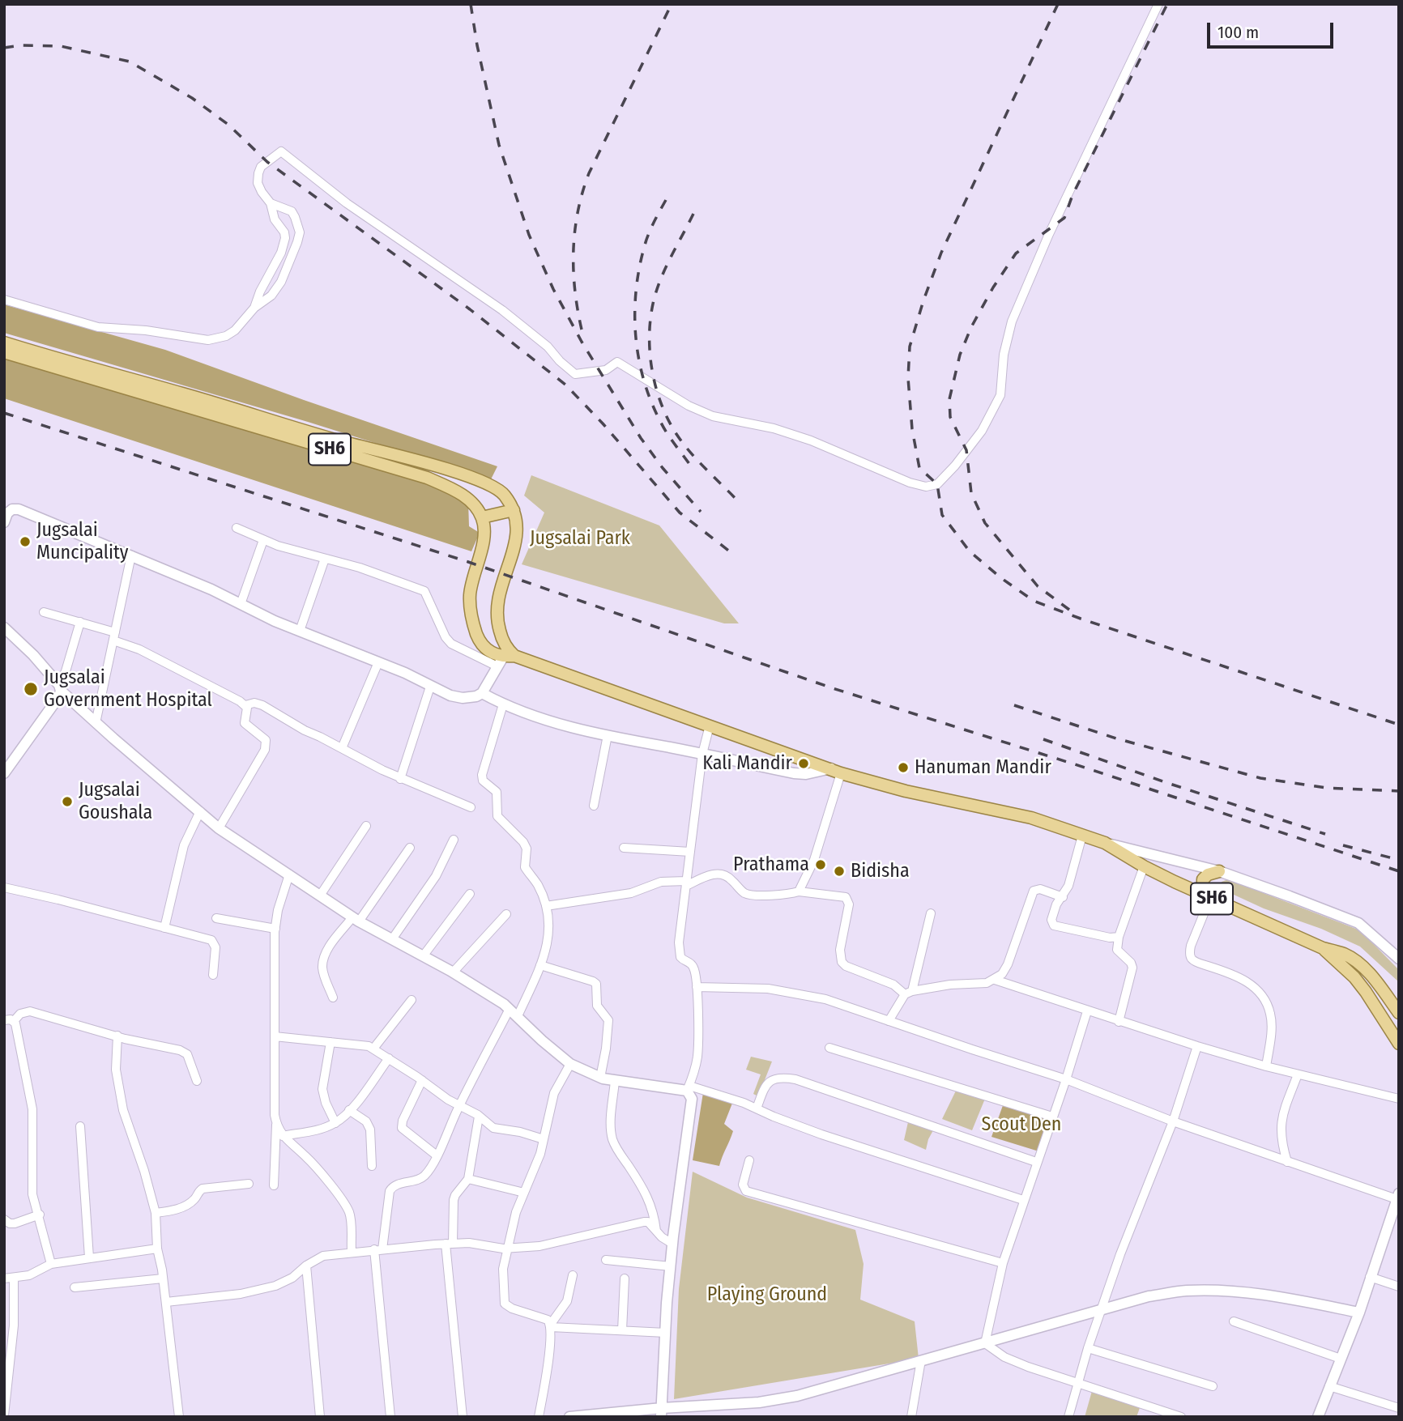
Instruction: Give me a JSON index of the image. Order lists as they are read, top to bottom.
{
  "streets": {
    "main road": ["SH6"]
  },
  "parks": ["Jugsalai Park", "Scout Den", "Playing Ground"],
  "places": [
    "Jugsalai Muncipality",
    "Jugsalai Government Hospital",
    "Kali Mandir",
    "Hanuman Mandir",
    "Jugsalai Goushala",
    "Prathama",
    "Bidisha"
  ],
  "scale_bar": "100 m"
}
